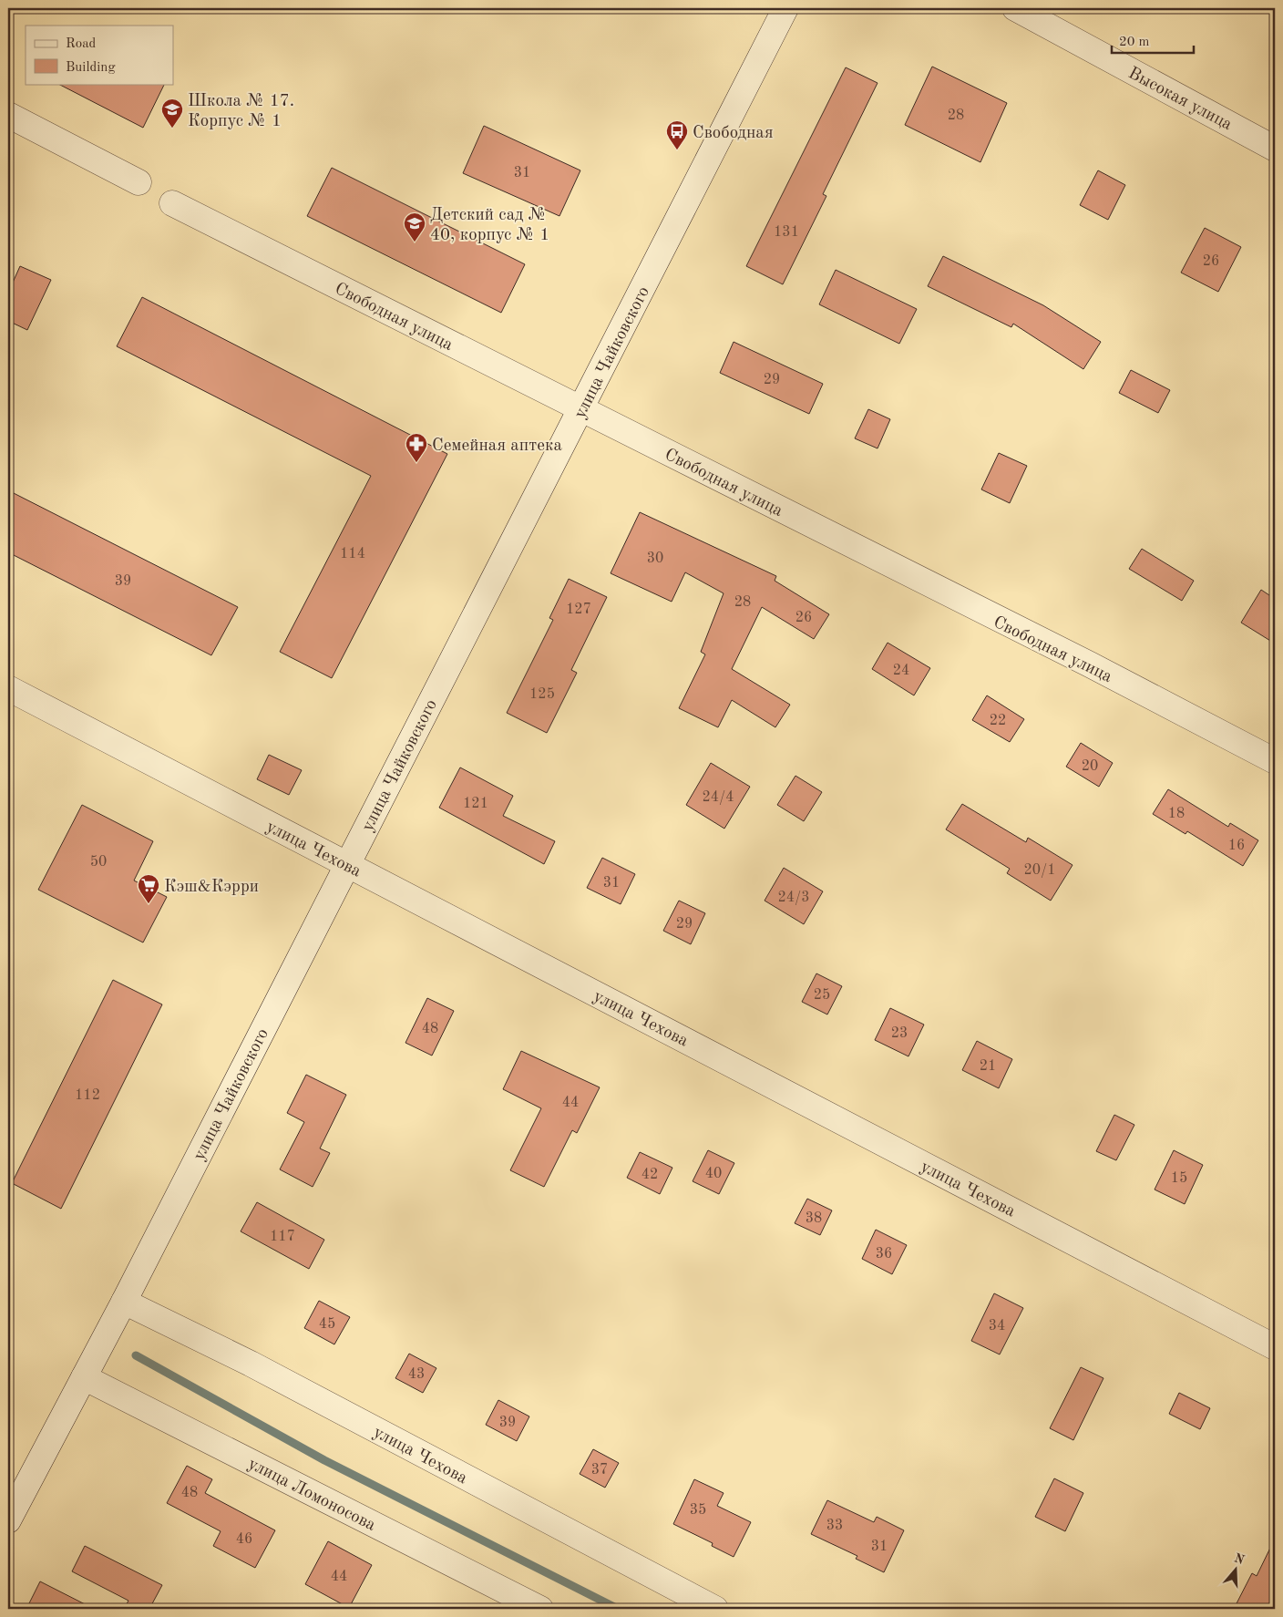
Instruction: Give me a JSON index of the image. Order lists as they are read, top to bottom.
{
  "streets": {
    "street": [
      "Высокая улица",
      "Свободная улица",
      "улица Чайковского",
      "улица Чехова",
      "улица Ломоносова"
    ]
  },
  "crossings": [
    ["Свободная улица", "улица Чайковского"],
    ["улица Чайковского", "улица Чехова"],
    ["улица Чайковского", "улица Ломоносова"]
  ],
  "places": {
    "school or university": ["Школа № 17. Корпус № 1", "Детский сад № 40, корпус № 1"],
    "bus stop": ["Свободная"],
    "pharmacy": ["Семейная аптека"],
    "supermarket": ["Кэш&Кэрри"]
  },
  "house_numbers": [
    "28",
    "31",
    "131",
    "26",
    "29",
    "114",
    "30",
    "39",
    "28",
    "127",
    "26",
    "24",
    "125",
    "22",
    "20",
    "24/4",
    "121",
    "18",
    "16",
    "50",
    "20/1",
    "31",
    "24/3",
    "29",
    "25",
    "48",
    "23",
    "21",
    "112",
    "44",
    "40",
    "42",
    "15",
    "38",
    "117",
    "36",
    "45",
    "34",
    "43",
    "39",
    "37",
    "48",
    "35",
    "33",
    "46",
    "31",
    "44"
  ],
  "legend": ["Road", "Building"],
  "scale_bar": "20 m",
  "north": "top"
}
